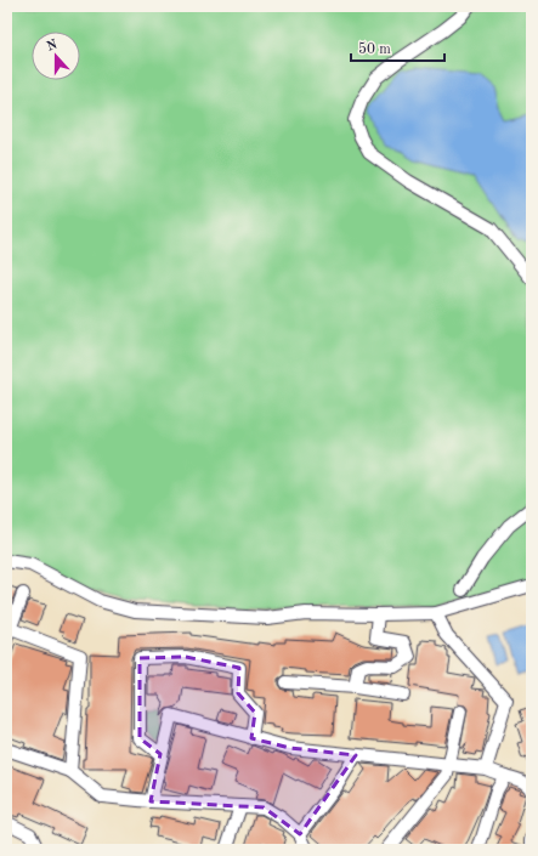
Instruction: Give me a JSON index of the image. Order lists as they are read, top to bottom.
{
  "scale_bar": "50 m",
  "north": "top"
}
